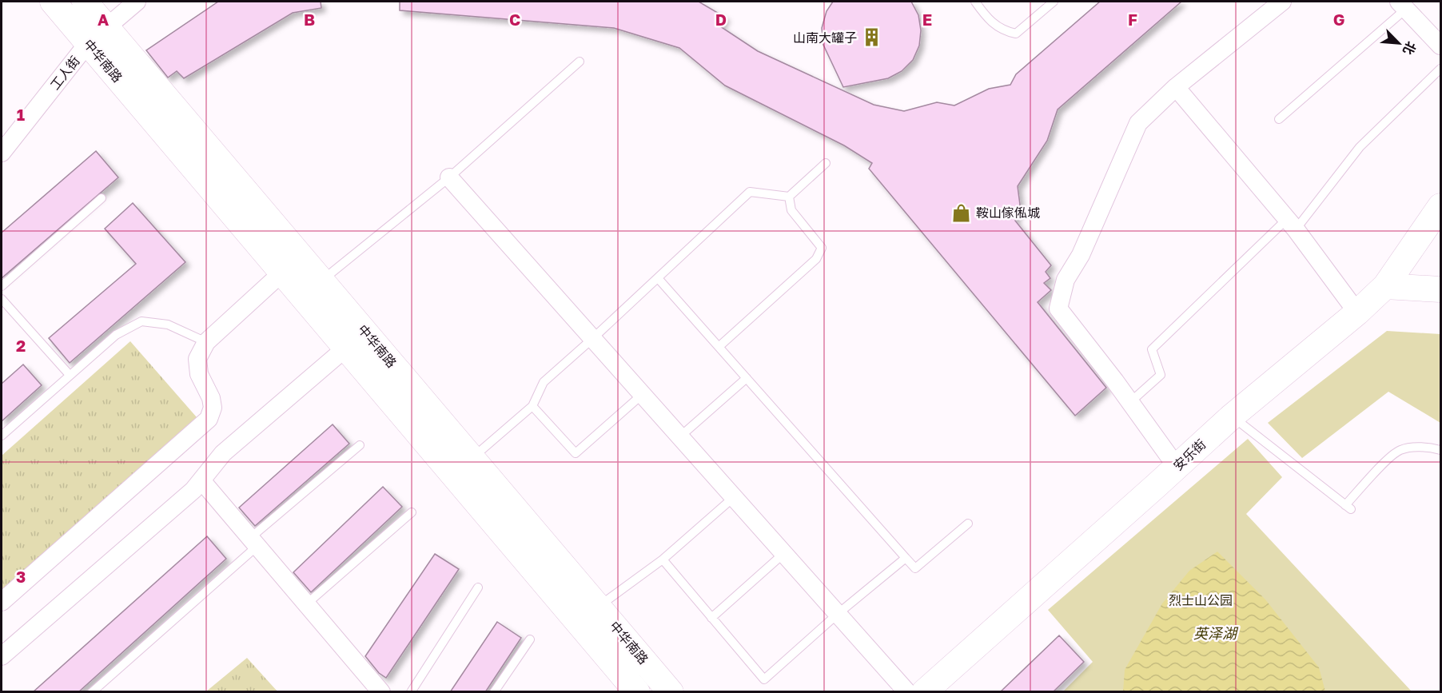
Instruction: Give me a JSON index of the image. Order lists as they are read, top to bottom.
{
  "streets": {
    "main road": ["中华南路", "安乐街"],
    "street": ["工人街"]
  },
  "crossings": [
    ["中华南路", "工人街"]
  ],
  "water": ["英泽湖"],
  "parks": ["烈士山公园"],
  "places": {
    "building": ["山南大罐子"],
    "shop": ["鞍山傢俬城"]
  },
  "north": "bottom right",
  "grid": {
    "columns": [
      "A",
      "B",
      "C",
      "D",
      "E",
      "F",
      "G"
    ],
    "rows": ["1", "2", "3"]
  }
}
